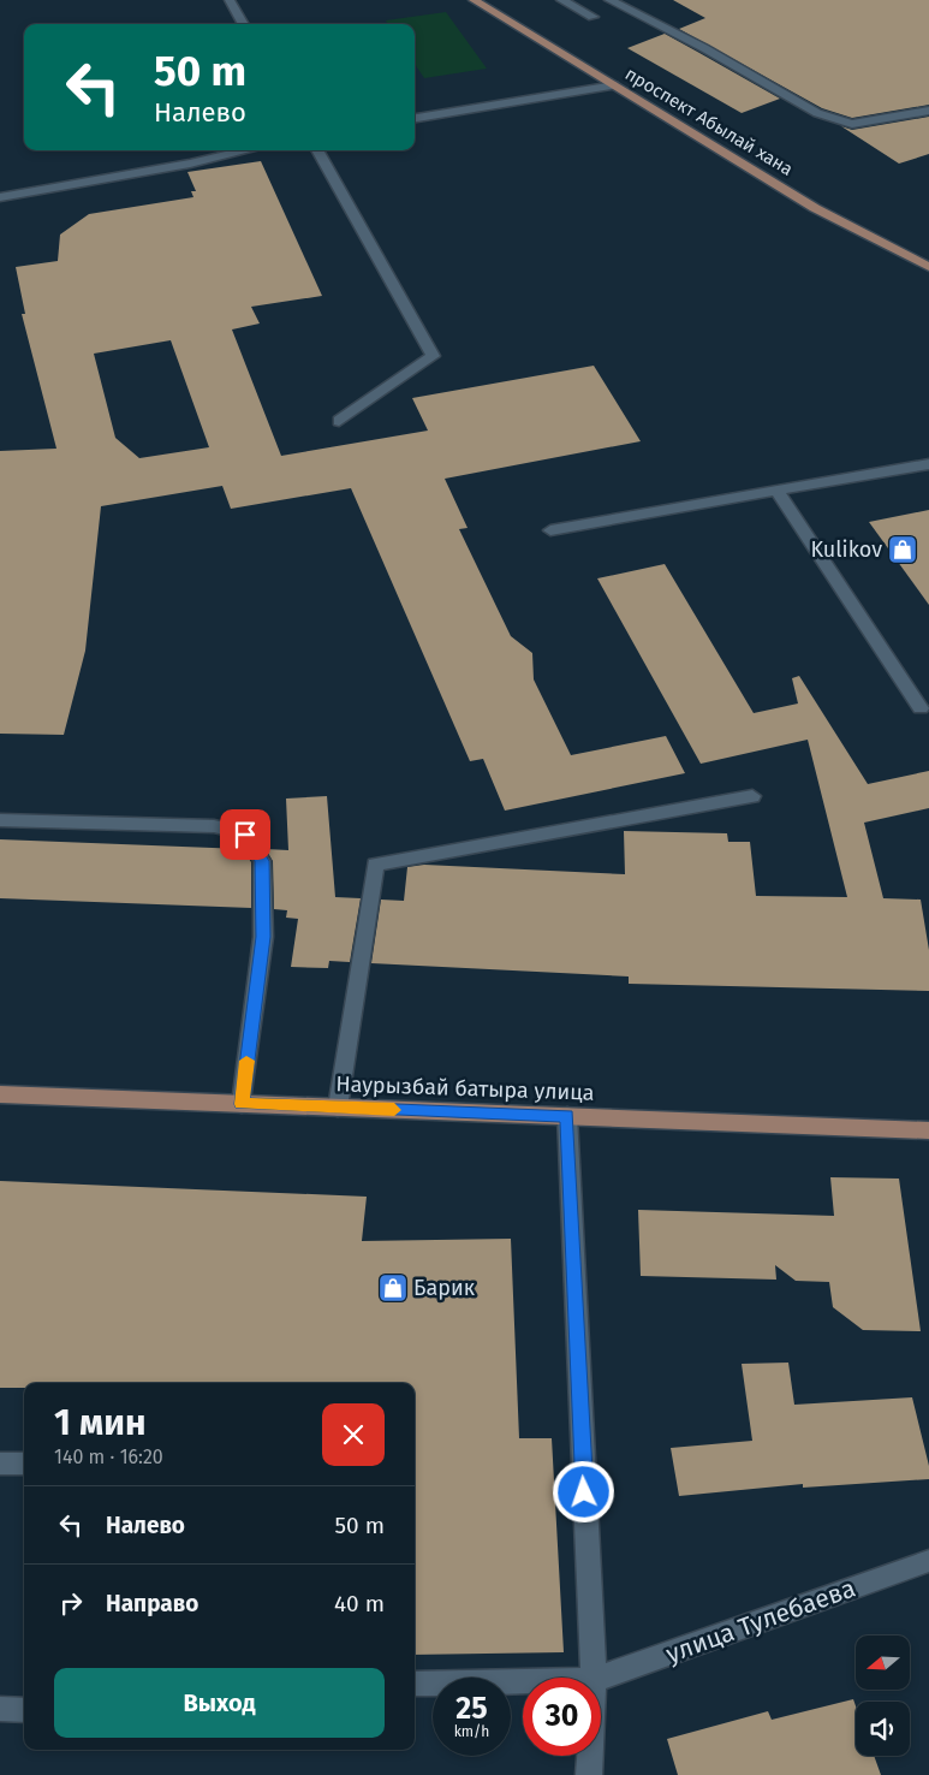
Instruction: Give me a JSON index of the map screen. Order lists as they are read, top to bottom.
{
  "streets": {
    "main road": ["проспект Абылай хана", "Наурызбай батыра улица"],
    "street": ["улица Тулебаева"]
  },
  "places": {
    "shop": ["Kulikov", "Барик"]
  },
  "north": "left",
  "page": {
    "turn": ["50 m", "Налево"],
    "heading": ["1 мин", "140 m · 16:20"],
    "list": [
      {
        "name": "Налево",
        "value": "50 m"
      },
      {
        "name": "Направо",
        "value": "40 m"
      }
    ],
    "buttons": "Выход",
    "speed": "25 km/h",
    "limit": "30"
  }
}
